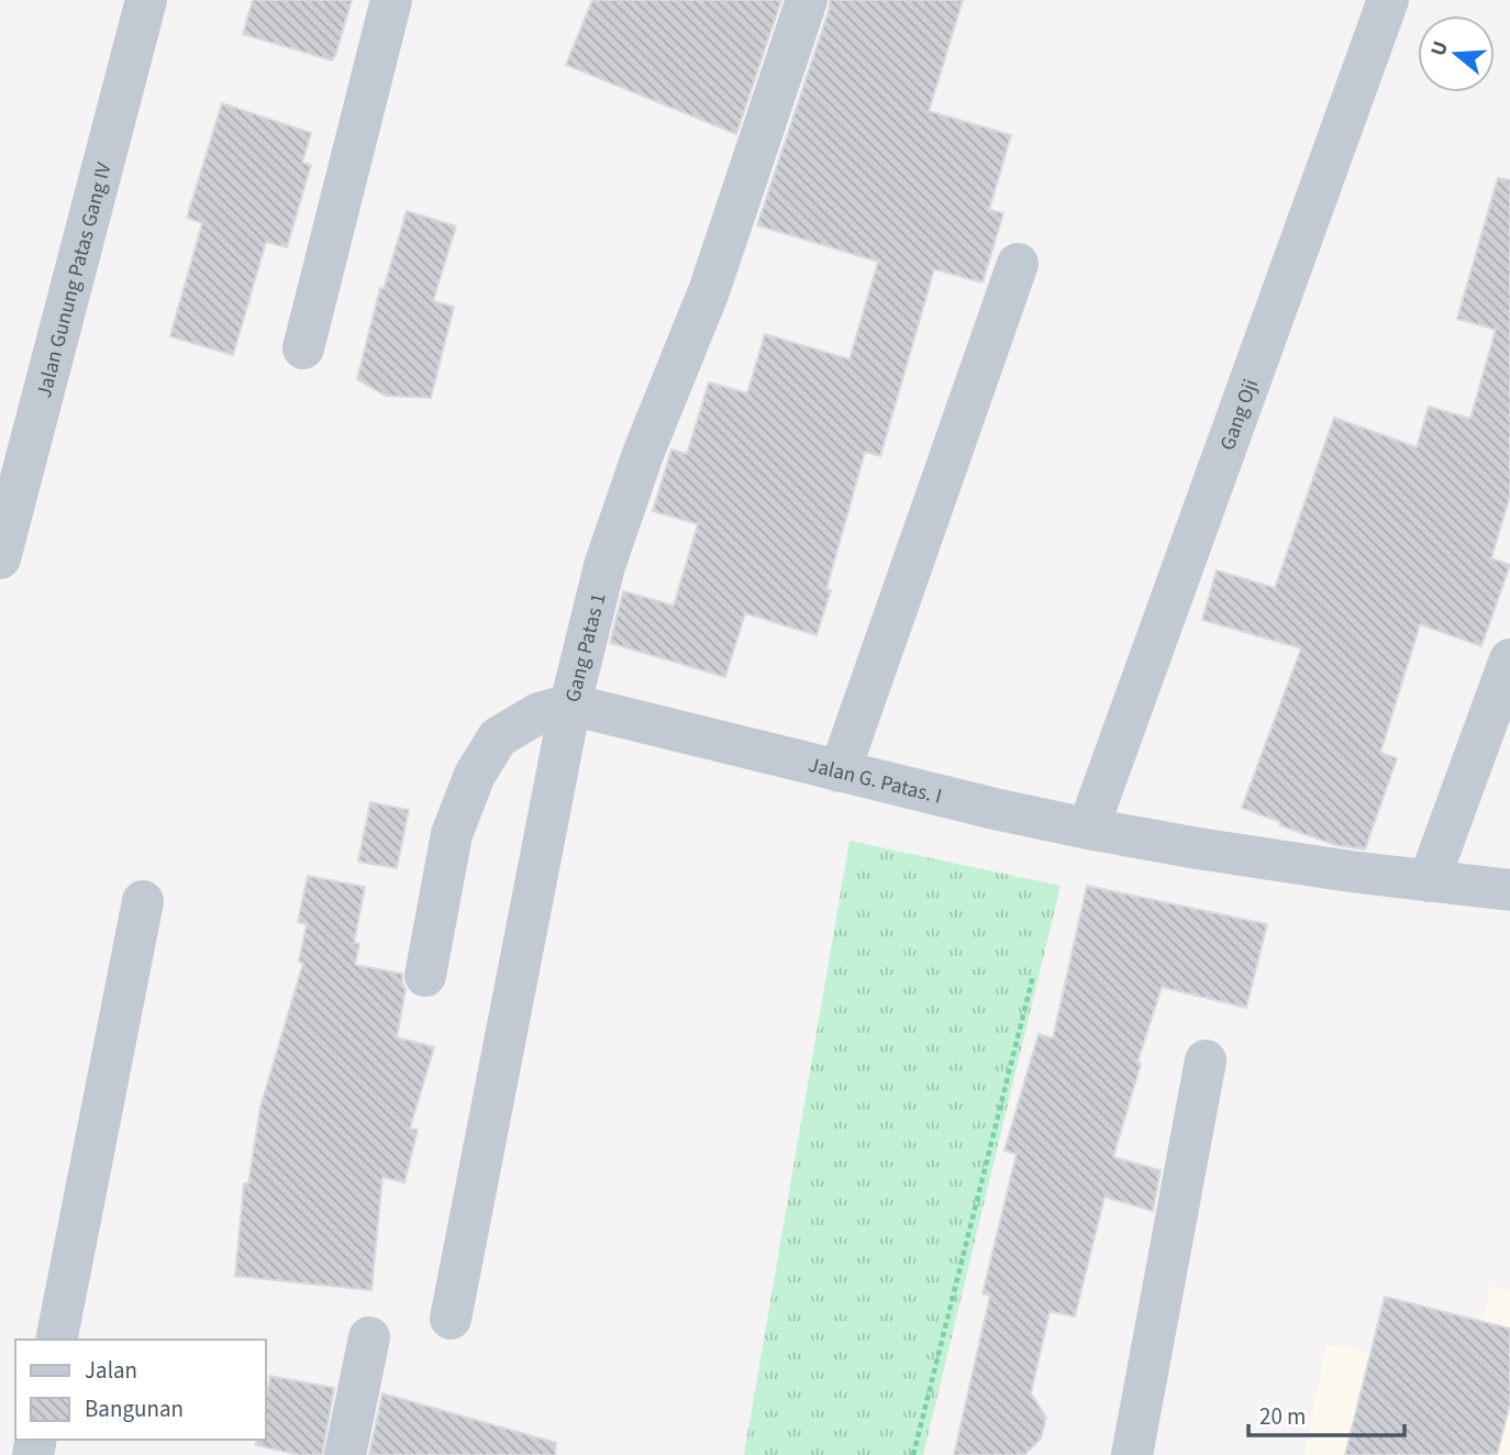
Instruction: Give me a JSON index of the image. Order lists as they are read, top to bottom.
{
  "streets": {
    "street": [
      "Jalan Gunung Patas Gang IV",
      "Gang Oji",
      "Gang Patas 1",
      "Jalan G. Patas. I"
    ]
  },
  "crossings": [
    ["Gang Oji", "Jalan G. Patas. I"],
    ["Gang Patas 1", "Jalan G. Patas. I"]
  ],
  "legend": ["Jalan", "Bangunan"],
  "scale_bar": "20 m",
  "north": "left"
}
